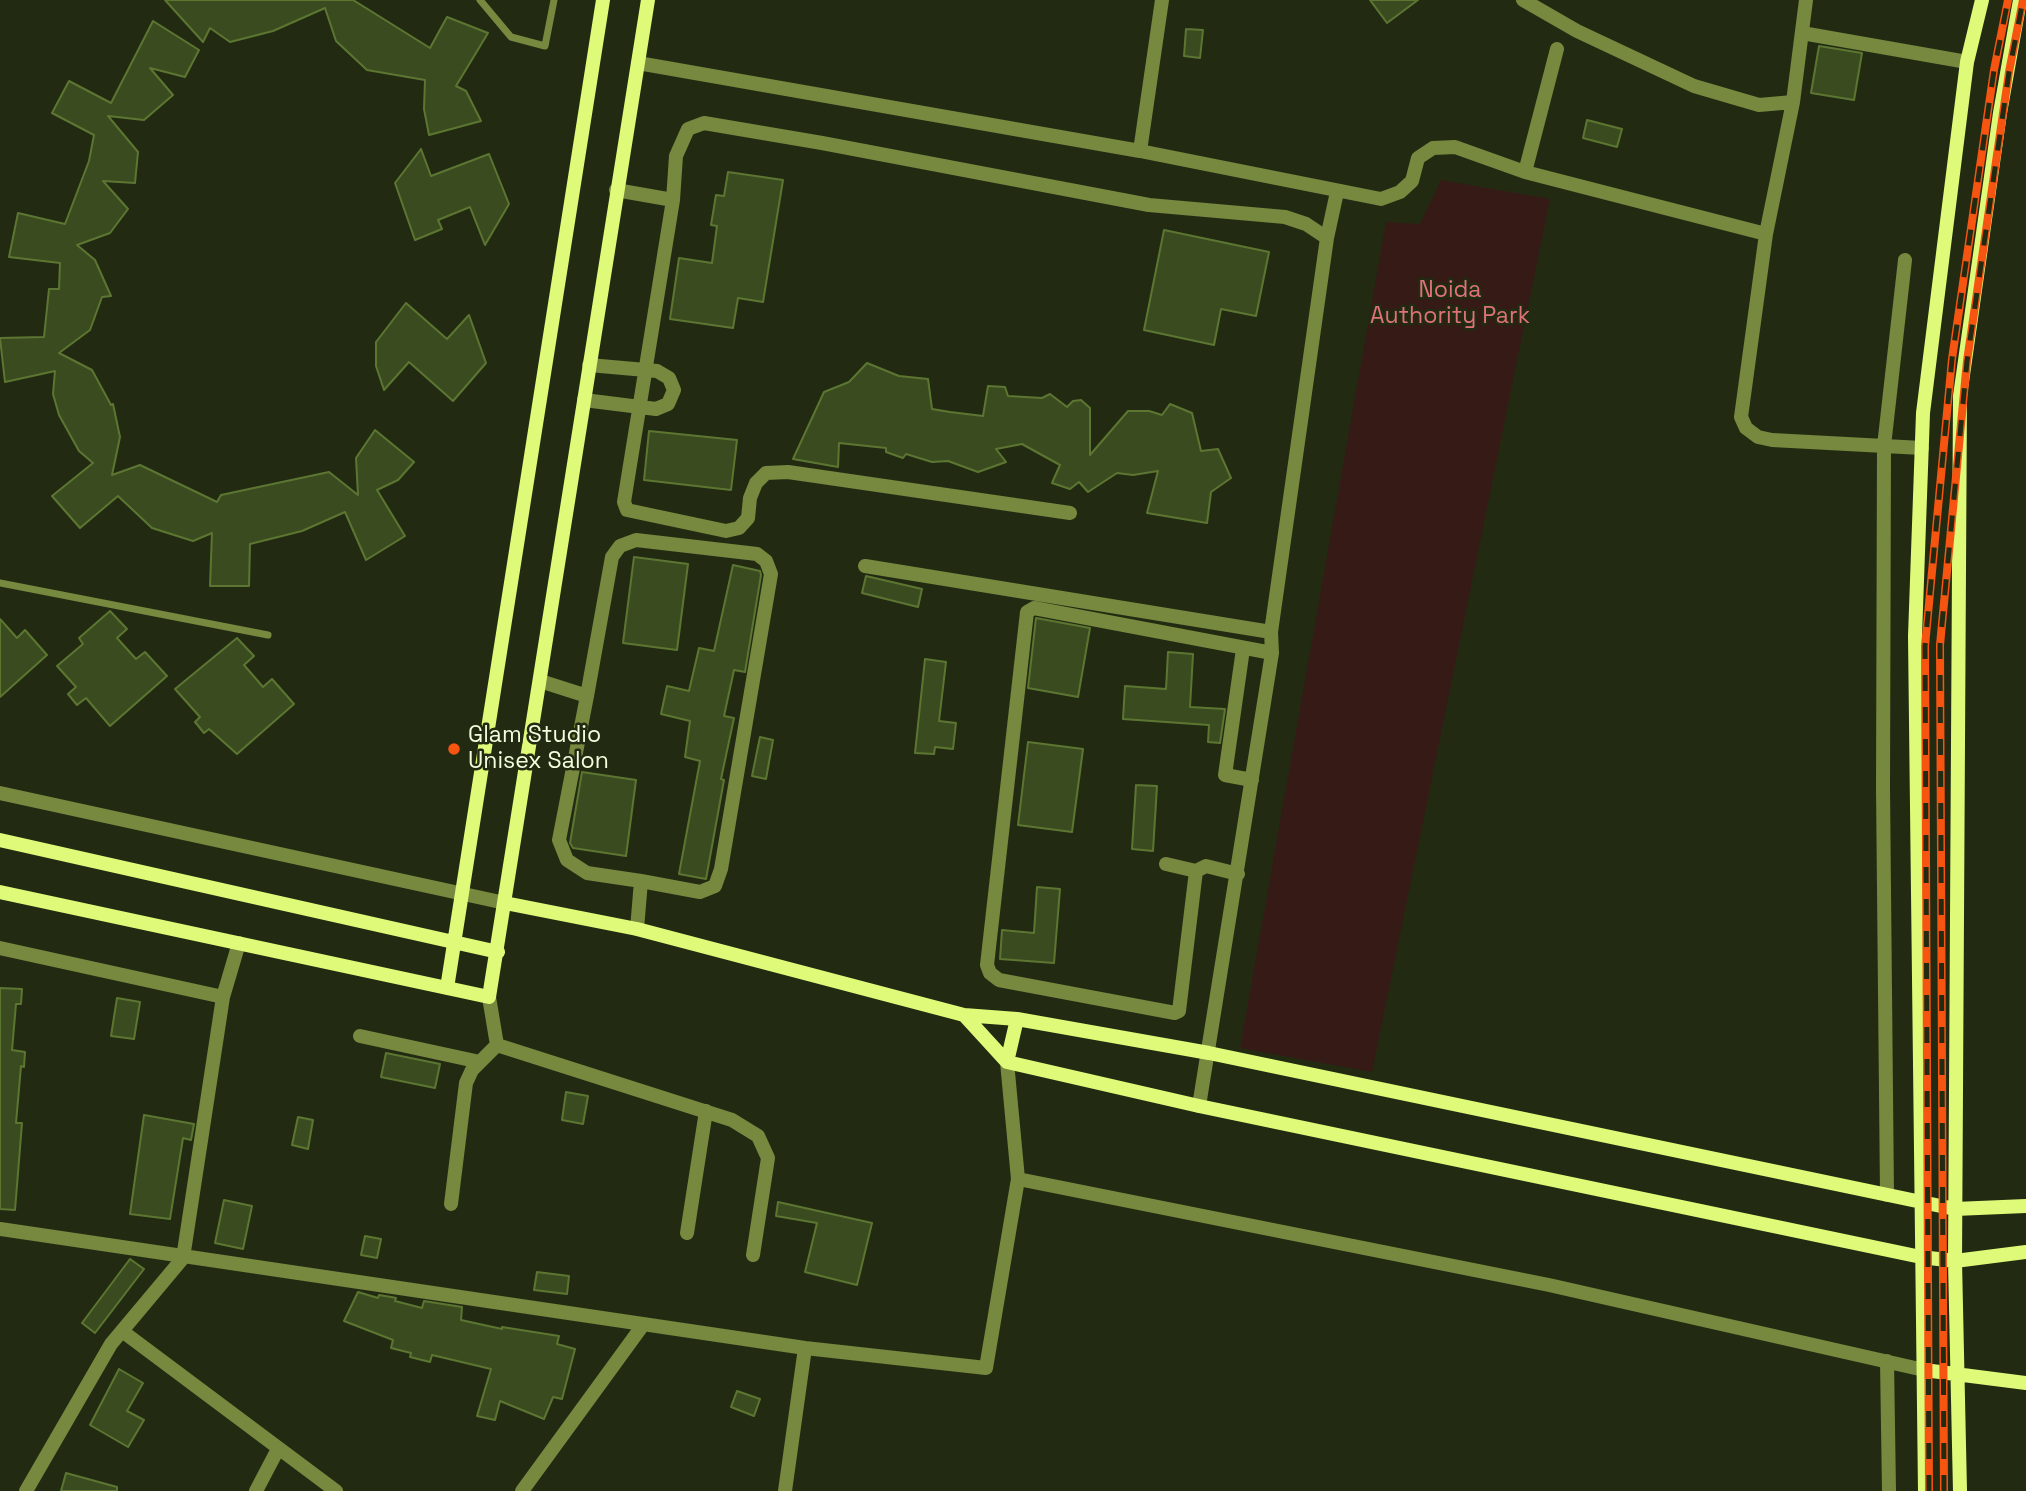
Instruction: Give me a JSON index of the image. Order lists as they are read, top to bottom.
{
  "parks": ["Noida Authority Park"],
  "places": ["Glam Studio Unisex Salon"]
}
